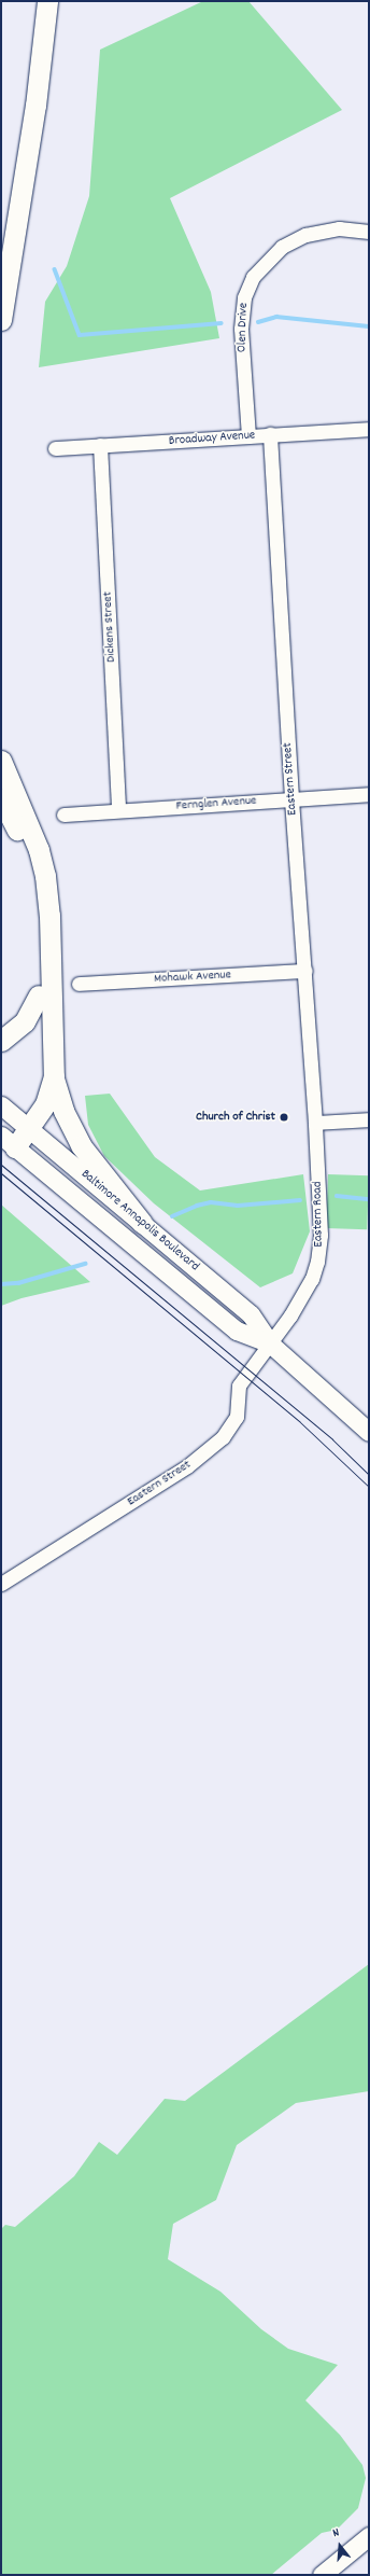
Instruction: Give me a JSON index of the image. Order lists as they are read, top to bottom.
{
  "streets": {
    "main road": ["Baltimore Annapolis Boulevard"],
    "street": [
      "Olen Drive",
      "Broadway Avenue",
      "Dickens Street",
      "Eastern Street",
      "Fernglen Avenue",
      "Mohawk Avenue",
      "Eastern Road"
    ]
  },
  "crossings": [
    ["Olen Drive", "Broadway Avenue"],
    ["Broadway Avenue", "Dickens Street"],
    ["Broadway Avenue", "Eastern Street"],
    ["Dickens Street", "Fernglen Avenue"],
    ["Eastern Street", "Fernglen Avenue"],
    ["Eastern Street", "Mohawk Avenue"],
    ["Eastern Street", "Eastern Road"],
    ["Eastern Street", "Baltimore Annapolis Boulevard"],
    ["Eastern Road", "Baltimore Annapolis Boulevard"]
  ],
  "places": ["Church of Christ"],
  "north": "top"
}
